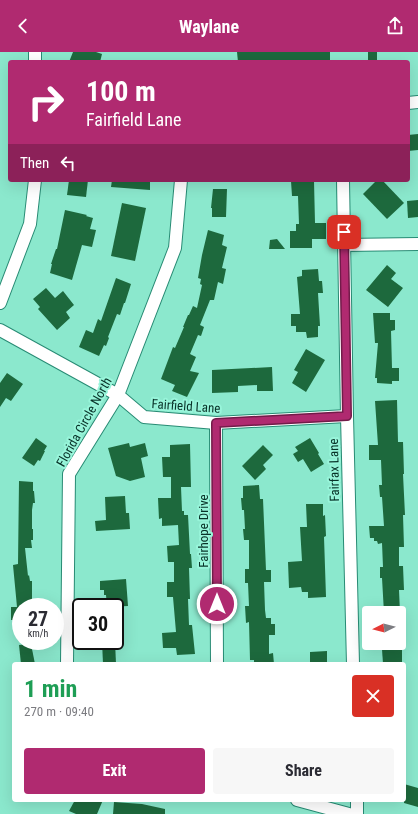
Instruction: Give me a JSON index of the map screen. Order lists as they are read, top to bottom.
{
  "streets": {
    "street": [
      "Fairfield Lane",
      "Florida Circle North",
      "Fairfax Lane",
      "Fairhope Drive"
    ]
  },
  "crossings": [
    ["Fairfield Lane", "Florida Circle North"],
    ["Fairfield Lane", "Fairfax Lane"],
    ["Fairfield Lane", "Fairhope Drive"]
  ],
  "north": "left",
  "page": {
    "header": "Waylane",
    "turn": ["100 m", "Fairfield Lane"],
    "then": "Then",
    "speed": "27 km/h",
    "limit": "30",
    "heading": ["1 min", "270 m · 09:40"],
    "buttons": ["Exit", "Share"]
  }
}
